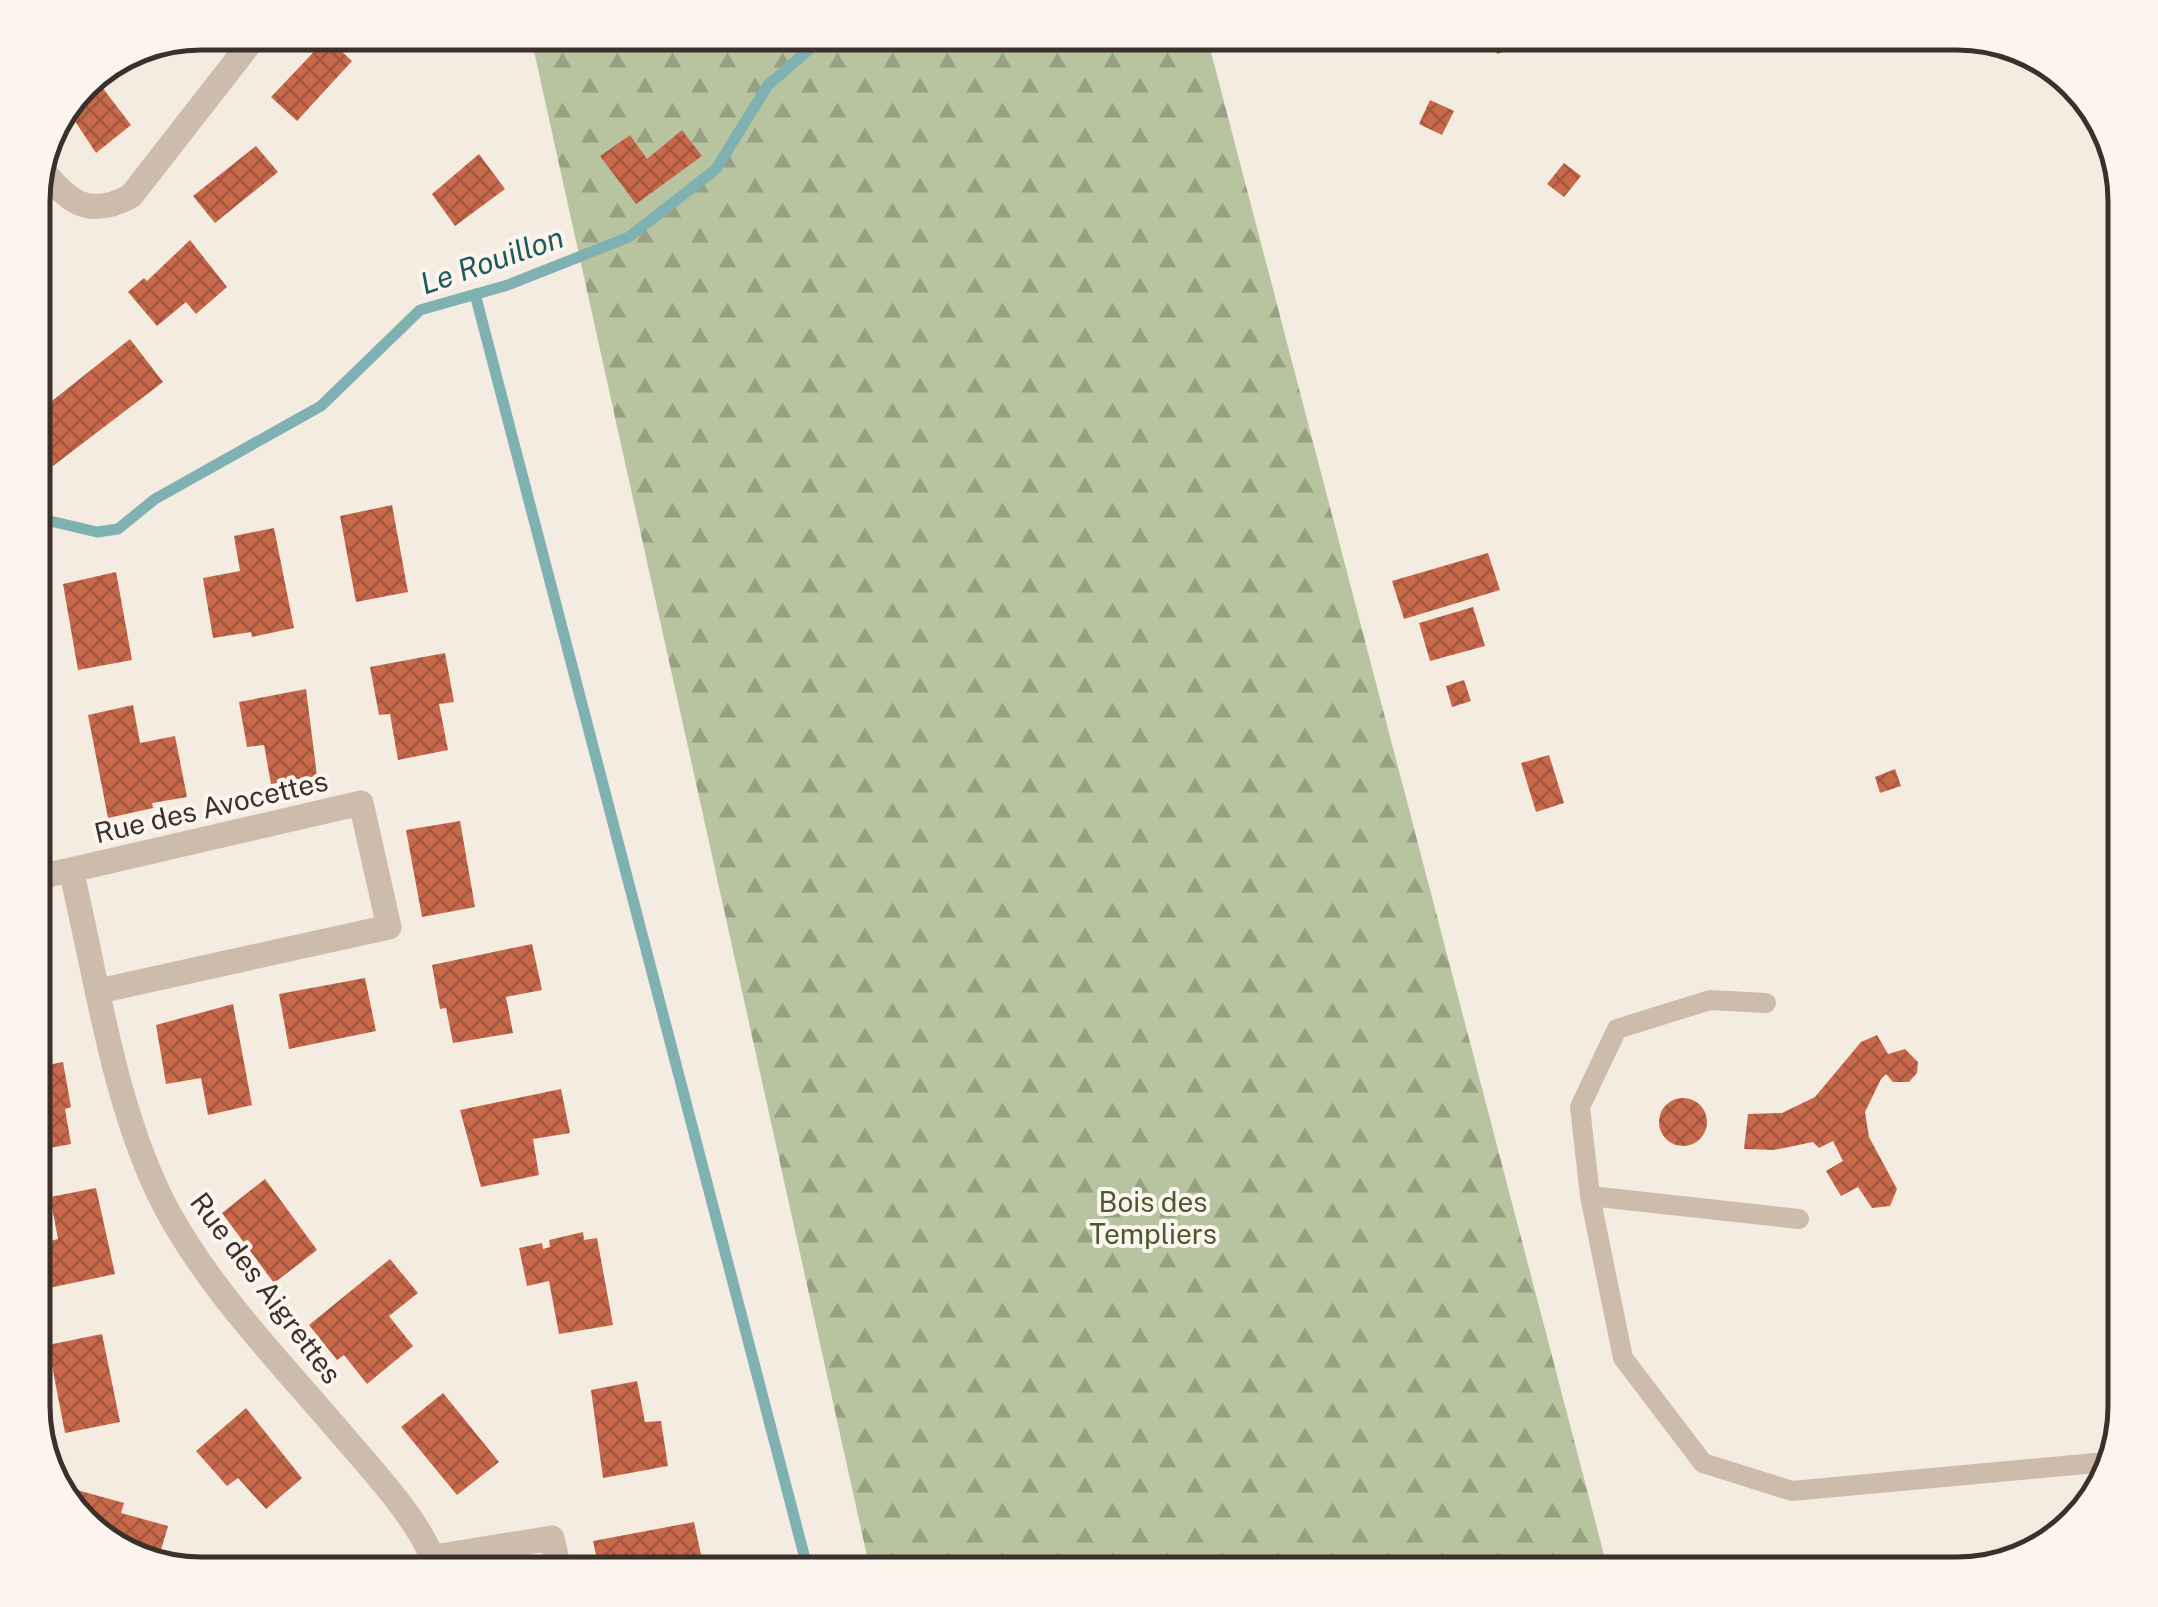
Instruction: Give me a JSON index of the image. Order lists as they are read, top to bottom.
{
  "streets": {
    "street": ["Rue des Avocettes", "Rue des Aigrettes"]
  },
  "crossings": [
    ["Rue des Avocettes", "Rue des Aigrettes"]
  ],
  "water": ["Le Rouillon"],
  "parks": ["Bois des Templiers"]
}
